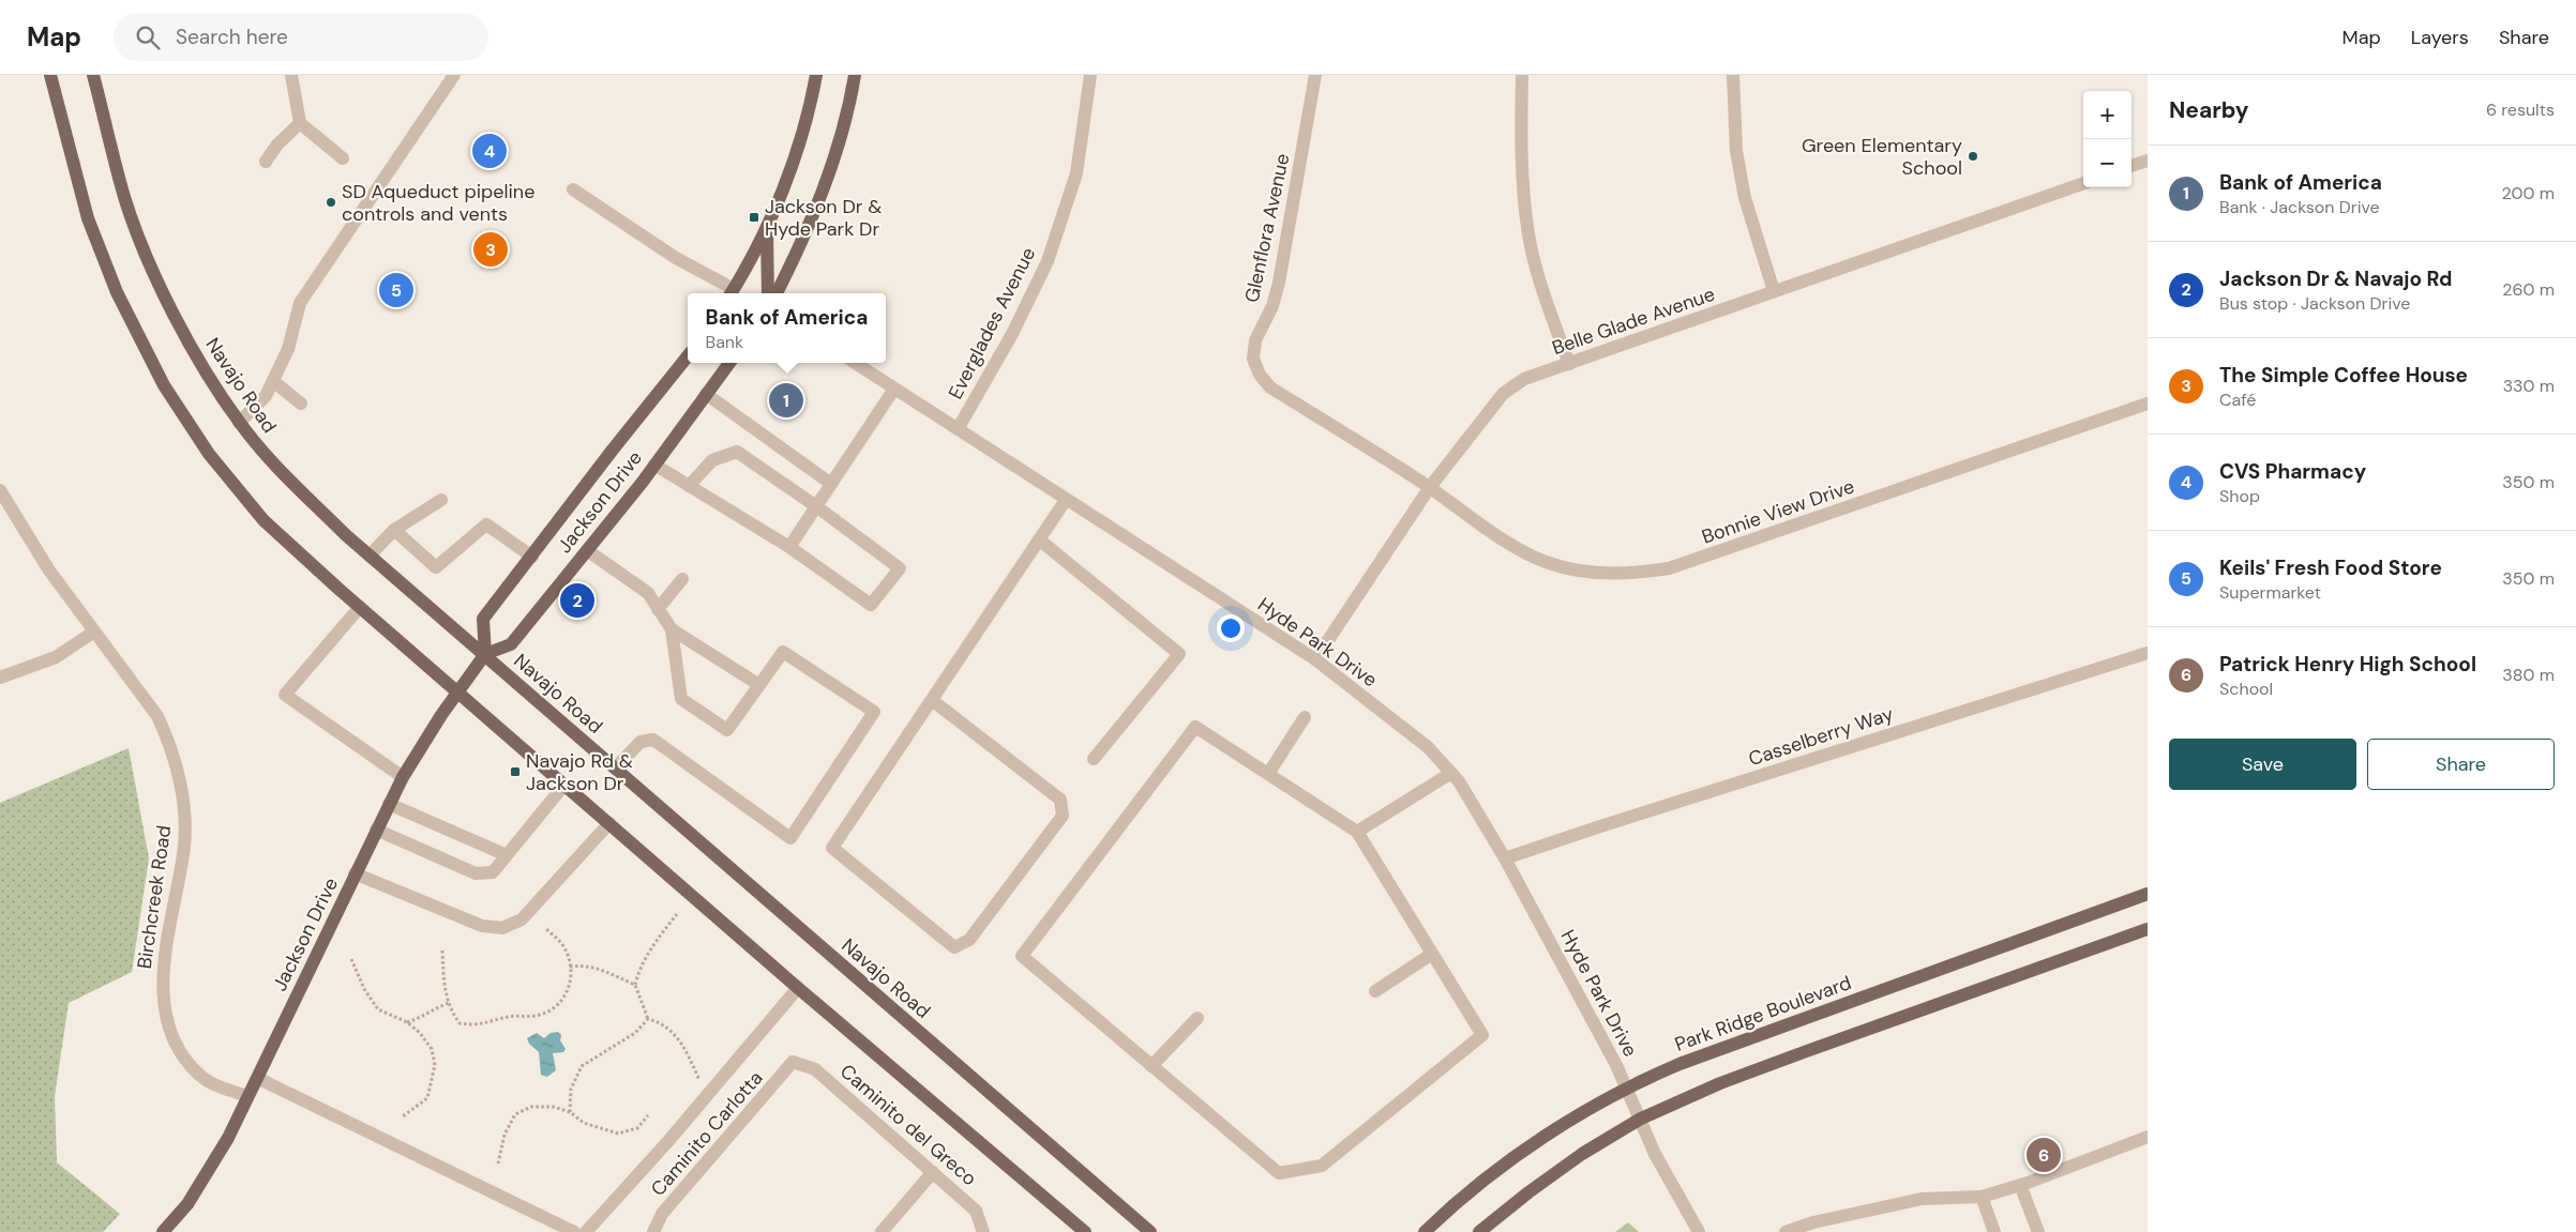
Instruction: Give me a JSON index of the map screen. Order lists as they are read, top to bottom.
{
  "streets": {
    "main road": ["Navajo Road", "Jackson Drive", "Park Ridge Boulevard"],
    "street": [
      "Glenflora Avenue",
      "Belle Glade Avenue",
      "Everglades Avenue",
      "Bonnie View Drive",
      "Hyde Park Drive",
      "Casselberry Way",
      "Birchcreek Road",
      "Caminito del Greco",
      "Caminito Carlotta"
    ]
  },
  "crossings": [
    ["Glenflora Avenue", "Belle Glade Avenue"],
    ["Glenflora Avenue", "Bonnie View Drive"],
    ["Belle Glade Avenue", "Bonnie View Drive"],
    ["Belle Glade Avenue", "Hyde Park Drive"],
    ["Everglades Avenue", "Hyde Park Drive"],
    ["Navajo Road", "Jackson Drive"],
    ["Jackson Drive", "Birchcreek Road"],
    ["Hyde Park Drive", "Casselberry Way"],
    ["Hyde Park Drive", "Park Ridge Boulevard"],
    ["Caminito del Greco", "Caminito Carlotta"]
  ],
  "places": {
    "other": ["Green Elementary School", "SD Aqueduct pipeline controls and vents"],
    "transit": ["Jackson Dr & Hyde Park Dr", "Navajo Rd & Jackson Dr"]
  },
  "page": {
    "header": "Map",
    "search": "Search here",
    "nav": ["Map", "Layers", "Share"],
    "heading": ["Nearby", "6 results"],
    "map_buttons": ["+", "−"],
    "pins": [
      "4",
      "3",
      "5",
      "1",
      "2",
      "6"
    ],
    "list": [
      {
        "mark": "1",
        "name": "Bank of America",
        "note": "Bank · Jackson Drive",
        "value": "200 m"
      },
      {
        "mark": "2",
        "name": "Jackson Dr & Navajo Rd",
        "note": "Bus stop · Jackson Drive",
        "value": "260 m"
      },
      {
        "mark": "3",
        "name": "The Simple Coffee House",
        "note": "Café",
        "value": "330 m"
      },
      {
        "mark": "4",
        "name": "CVS Pharmacy",
        "note": "Shop",
        "value": "350 m"
      },
      {
        "mark": "5",
        "name": "Keils' Fresh Food Store",
        "note": "Supermarket",
        "value": "350 m"
      },
      {
        "mark": "6",
        "name": "Patrick Henry High School",
        "note": "School",
        "value": "380 m"
      }
    ],
    "popup": ["Bank of America", "Bank"],
    "buttons": ["Save", "Share"]
  }
}
